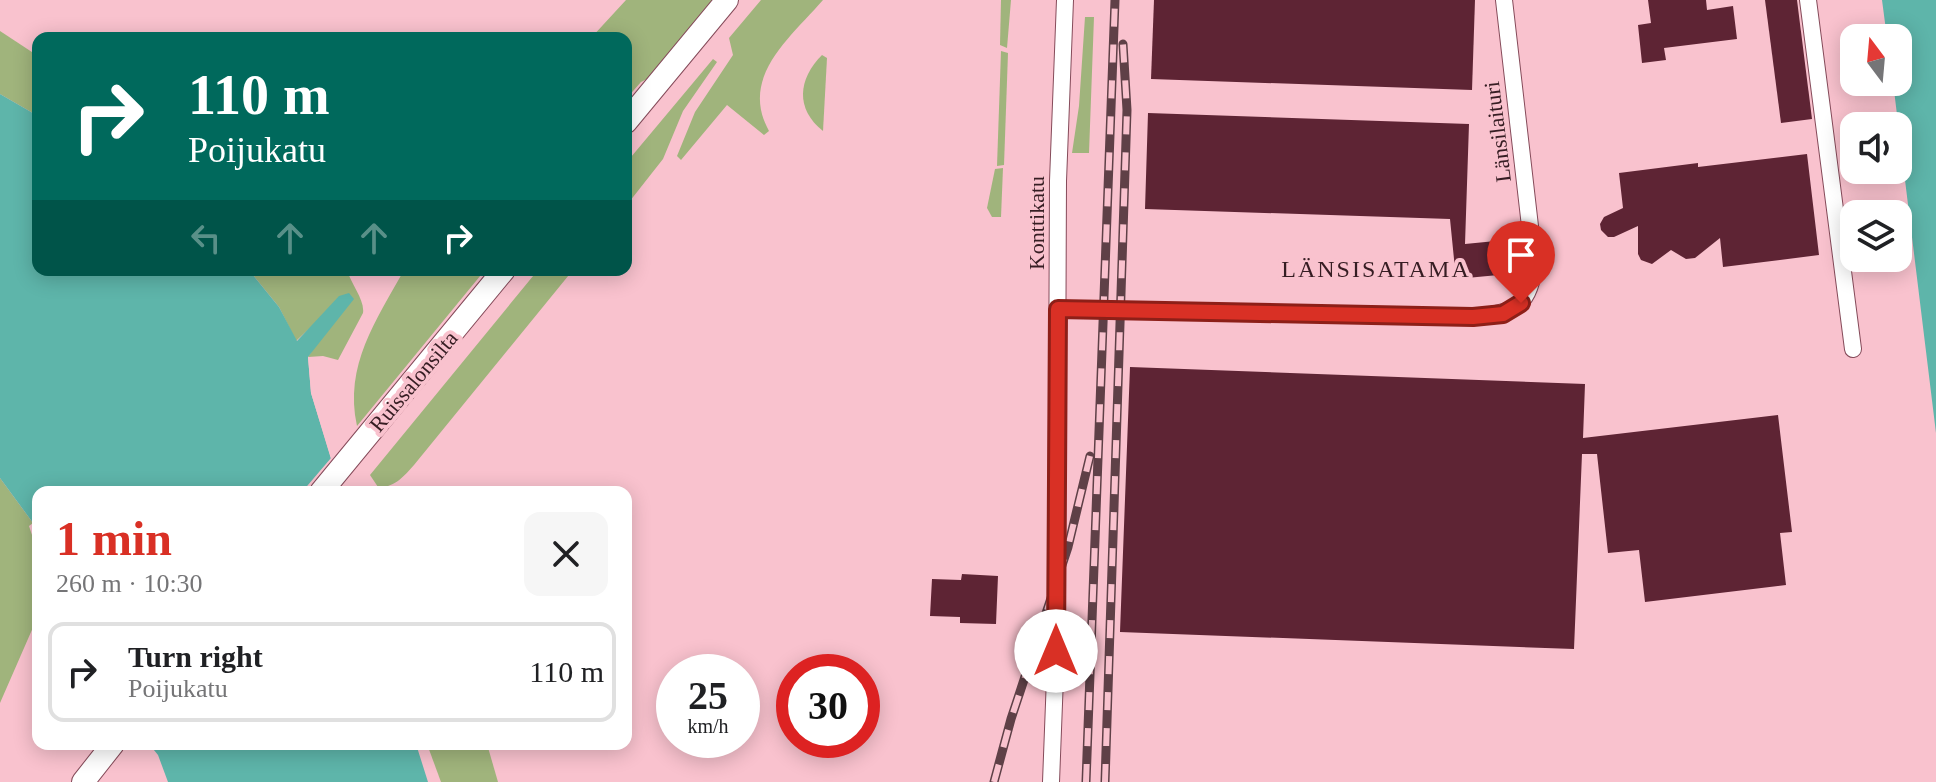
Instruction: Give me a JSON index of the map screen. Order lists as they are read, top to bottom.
{
  "streets": {
    "street": ["Länsilaituri", "Konttikatu", "Ruissalonsilta"]
  },
  "crossings": [
    ["Länsilaituri", "Konttikatu"]
  ],
  "districts": ["LÄNSISATAMA"],
  "north": "top",
  "page": {
    "turn": ["110 m", "Poijukatu"],
    "heading": ["1 min", "260 m · 10:30"],
    "list": [
      {
        "name": "Turn right",
        "note": "Poijukatu",
        "value": "110 m"
      }
    ],
    "speed": "25 km/h",
    "limit": "30"
  }
}
